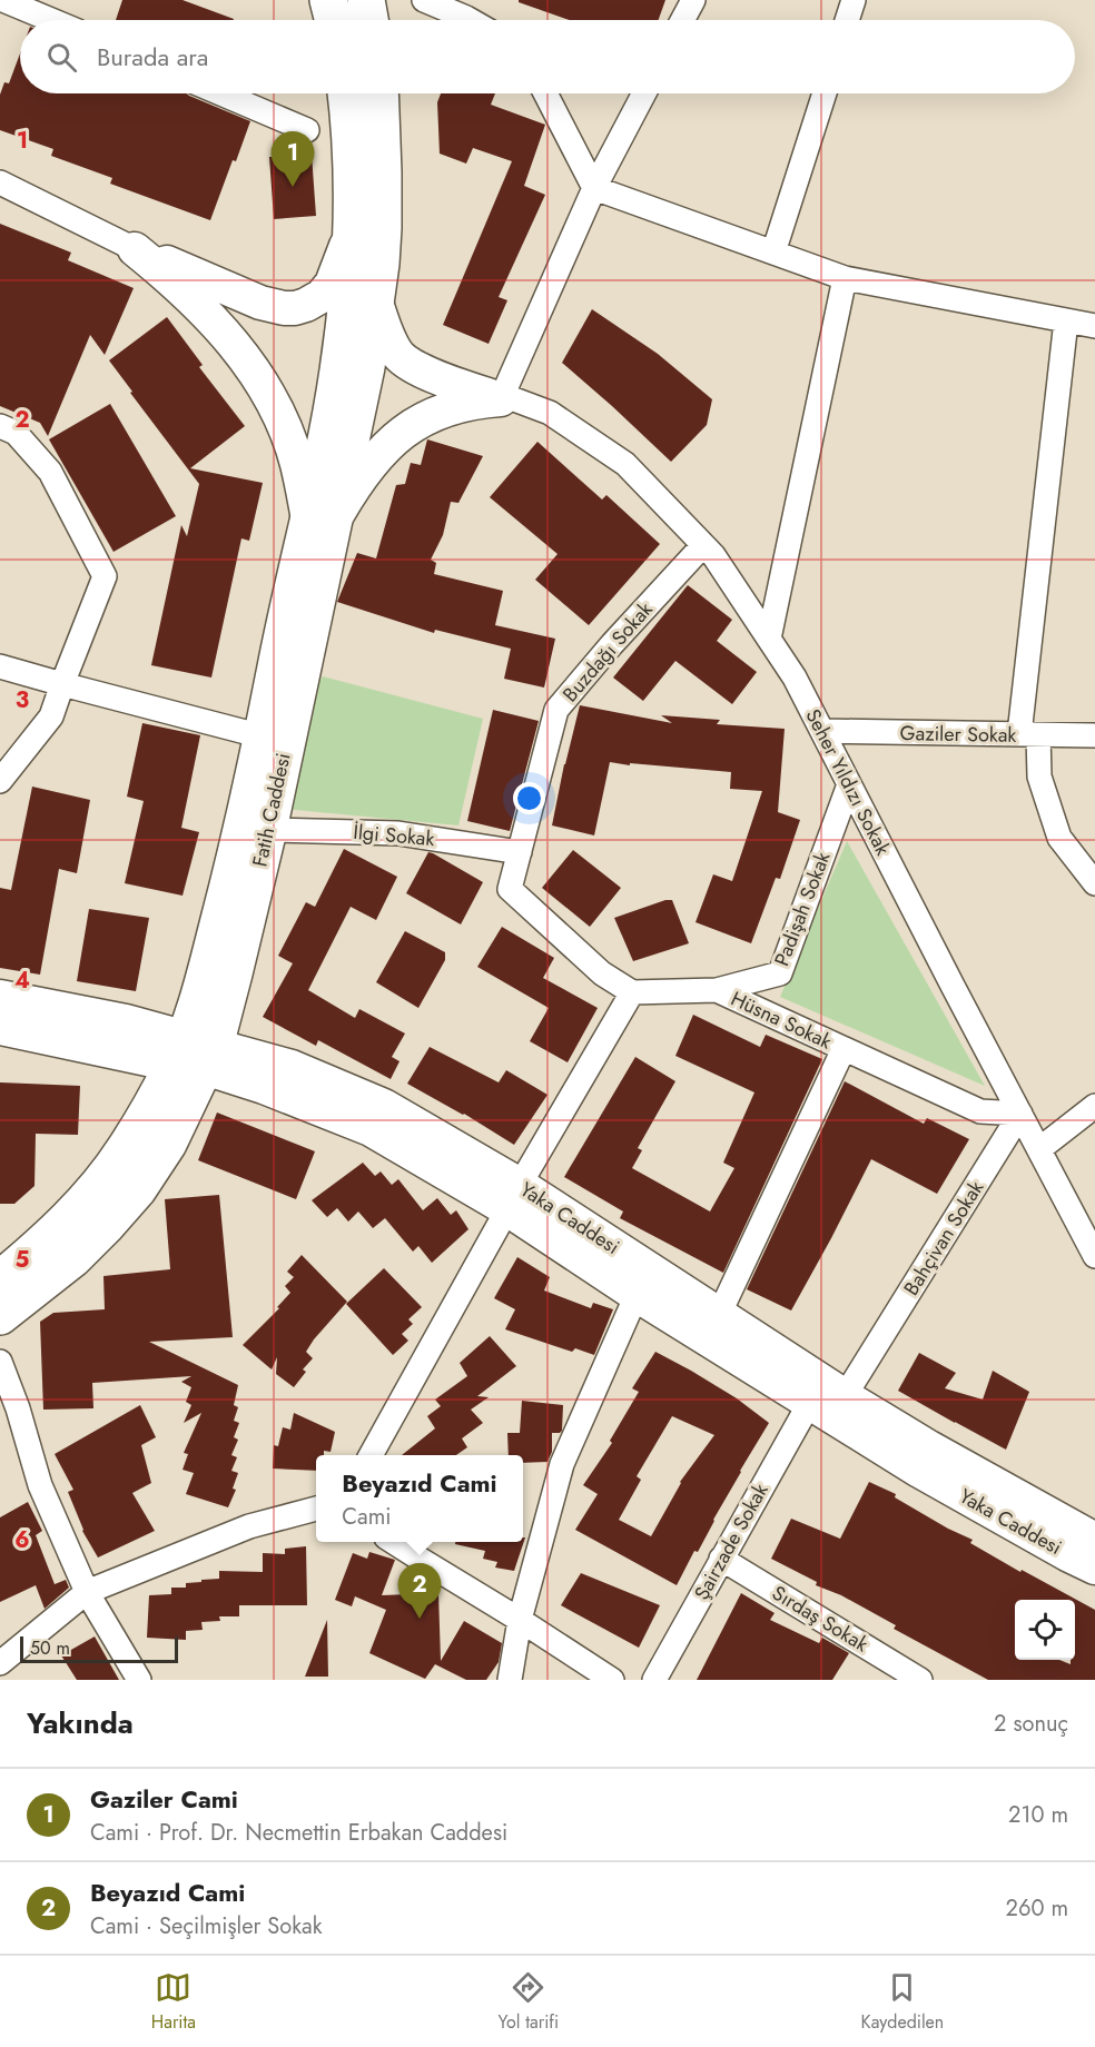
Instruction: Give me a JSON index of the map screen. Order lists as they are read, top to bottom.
{
  "streets": {
    "main road": ["Fatih Caddesi"],
    "street": [
      "Buzdağı Sokak",
      "Gaziler Sokak",
      "Seher Yıldızı Sokak",
      "İlgi Sokak",
      "Padişah Sokak",
      "Hüsna Sokak",
      "Yaka Caddesi",
      "Bahçivan Sokak",
      "Şairzade Sokak",
      "Sırdaş Sokak"
    ]
  },
  "crossings": [
    ["Buzdağı Sokak", "Seher Yıldızı Sokak"],
    ["Buzdağı Sokak", "İlgi Sokak"],
    ["Buzdağı Sokak", "Hüsna Sokak"],
    ["Gaziler Sokak", "Seher Yıldızı Sokak"],
    ["Seher Yıldızı Sokak", "Padişah Sokak"],
    ["Seher Yıldızı Sokak", "Hüsna Sokak"],
    ["Seher Yıldızı Sokak", "Bahçivan Sokak"],
    ["Fatih Caddesi", "İlgi Sokak"],
    ["Fatih Caddesi", "Yaka Caddesi"],
    ["Padişah Sokak", "Hüsna Sokak"],
    ["Hüsna Sokak", "Bahçivan Sokak"],
    ["Yaka Caddesi", "Bahçivan Sokak"],
    ["Yaka Caddesi", "Şairzade Sokak"],
    ["Şairzade Sokak", "Sırdaş Sokak"]
  ],
  "scale_bar": "50 m",
  "page": {
    "search": "Burada ara",
    "pins": ["1", "2"],
    "popup": ["Beyazıd Cami", "Cami"],
    "scale": "50 m",
    "heading": ["Yakında", "2 sonuç"],
    "list": [
      {
        "mark": "1",
        "name": "Gaziler Cami",
        "note": "Cami · Prof. Dr. Necmettin Erbakan Caddesi",
        "value": "210 m"
      },
      {
        "mark": "2",
        "name": "Beyazıd Cami",
        "note": "Cami · Seçilmişler Sokak",
        "value": "260 m"
      }
    ],
    "nav": ["Harita", "Yol tarifi", "Kaydedilen"]
  },
  "grid": {
    "rows": [
      "1",
      "2",
      "3",
      "4",
      "5",
      "6"
    ]
  }
}
